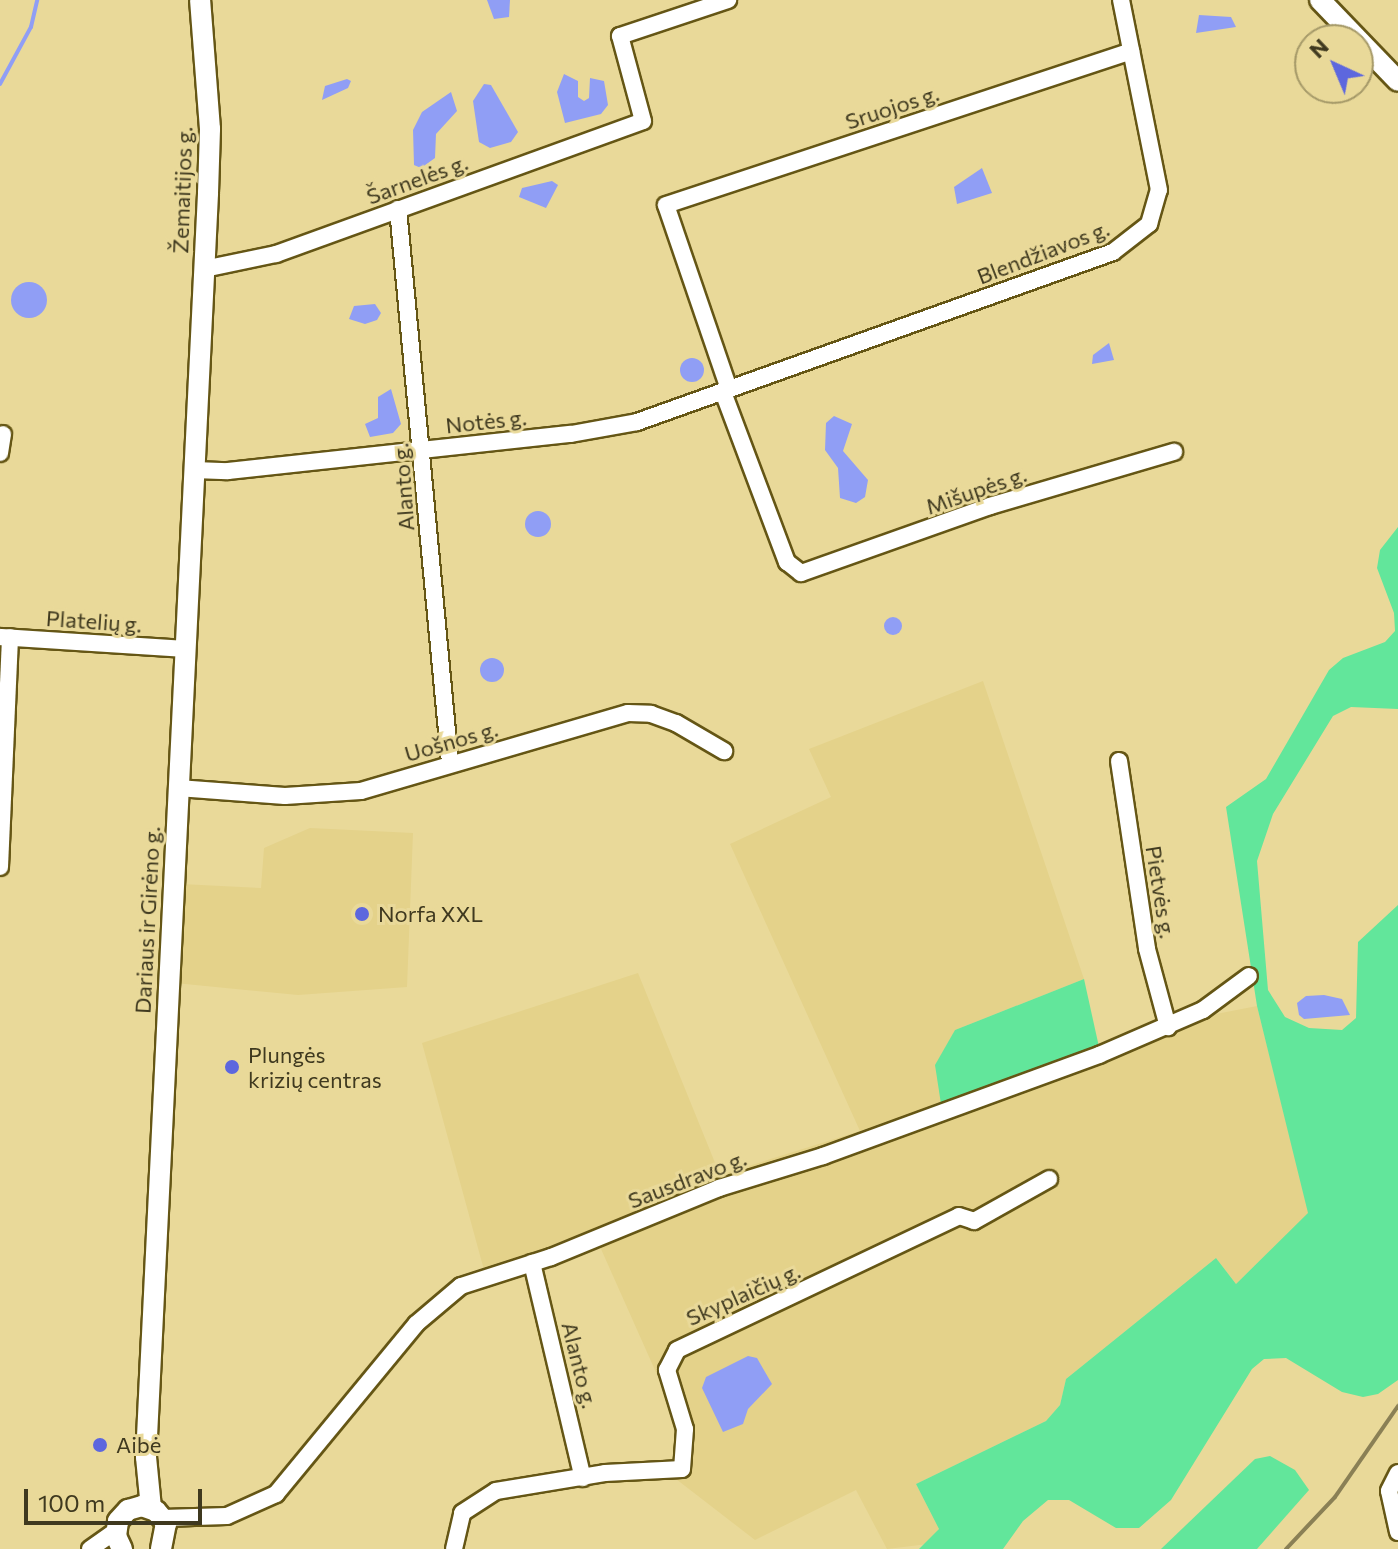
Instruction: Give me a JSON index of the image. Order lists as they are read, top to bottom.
{
  "streets": {
    "main road": ["Žemaitijos g.", "Dariaus ir Girėno g."],
    "street": [
      "Sruojos g.",
      "Šarnelės g.",
      "Blendžiavos g.",
      "Notės g.",
      "Alanto g.",
      "Mišupės g.",
      "Platelių g.",
      "Uošnos g.",
      "Pietvės g.",
      "Sausdravo g.",
      "Skyplaičių g."
    ]
  },
  "crossings": [
    ["Sruojos g.", "Blendžiavos g."],
    ["Sruojos g.", "Notės g."],
    ["Sruojos g.", "Mišupės g."],
    ["Šarnelės g.", "Žemaitijos g."],
    ["Šarnelės g.", "Alanto g."],
    ["Žemaitijos g.", "Dariaus ir Girėno g."],
    ["Blendžiavos g.", "Notės g."],
    ["Blendžiavos g.", "Mišupės g."],
    ["Notės g.", "Alanto g."],
    ["Notės g.", "Mišupės g."],
    ["Notės g.", "Dariaus ir Girėno g."],
    ["Alanto g.", "Uošnos g."],
    ["Alanto g.", "Sausdravo g."],
    ["Alanto g.", "Skyplaičių g."],
    ["Platelių g.", "Dariaus ir Girėno g."],
    ["Uošnos g.", "Dariaus ir Girėno g."],
    ["Pietvės g.", "Sausdravo g."],
    ["Dariaus ir Girėno g.", "Sausdravo g."]
  ],
  "places": ["Norfa XXL", "Plungės krizių centras", "Aibė"],
  "scale_bar": "100 m",
  "north": "top left"
}
